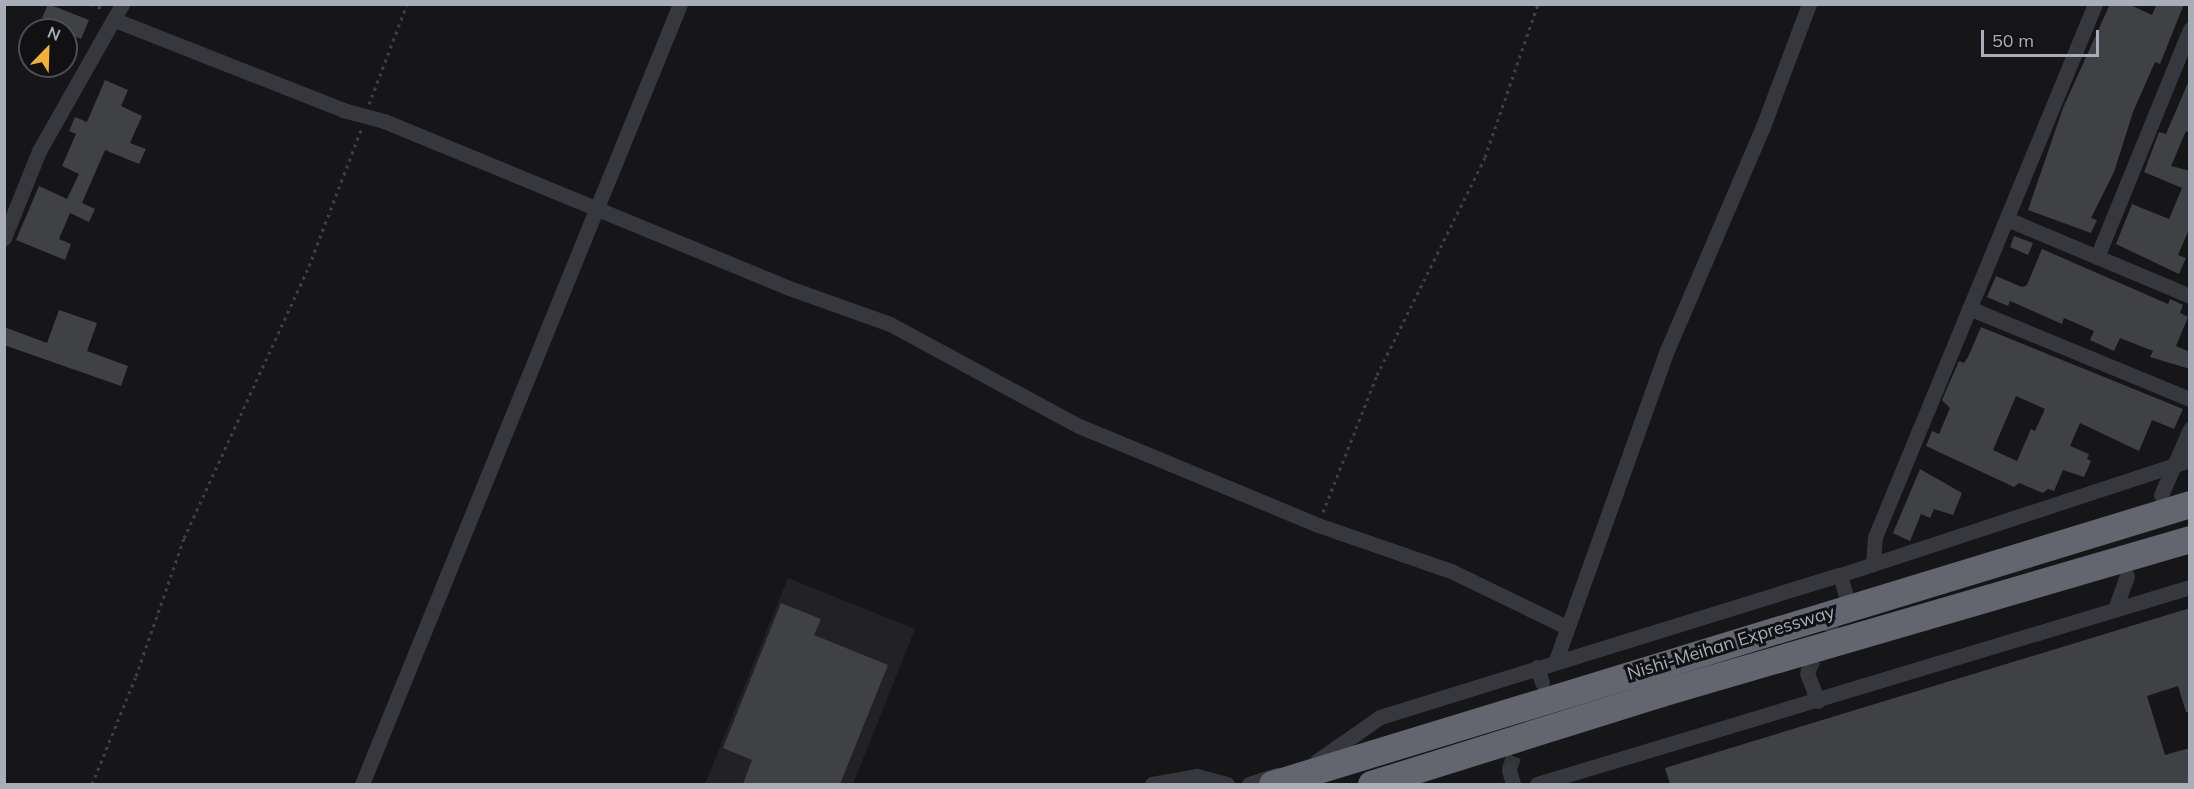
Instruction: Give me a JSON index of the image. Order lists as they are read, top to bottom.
{
  "streets": {
    "highway": ["Nishi-Meihan Expressway"]
  },
  "scale_bar": "50 m",
  "north": "top right"
}
